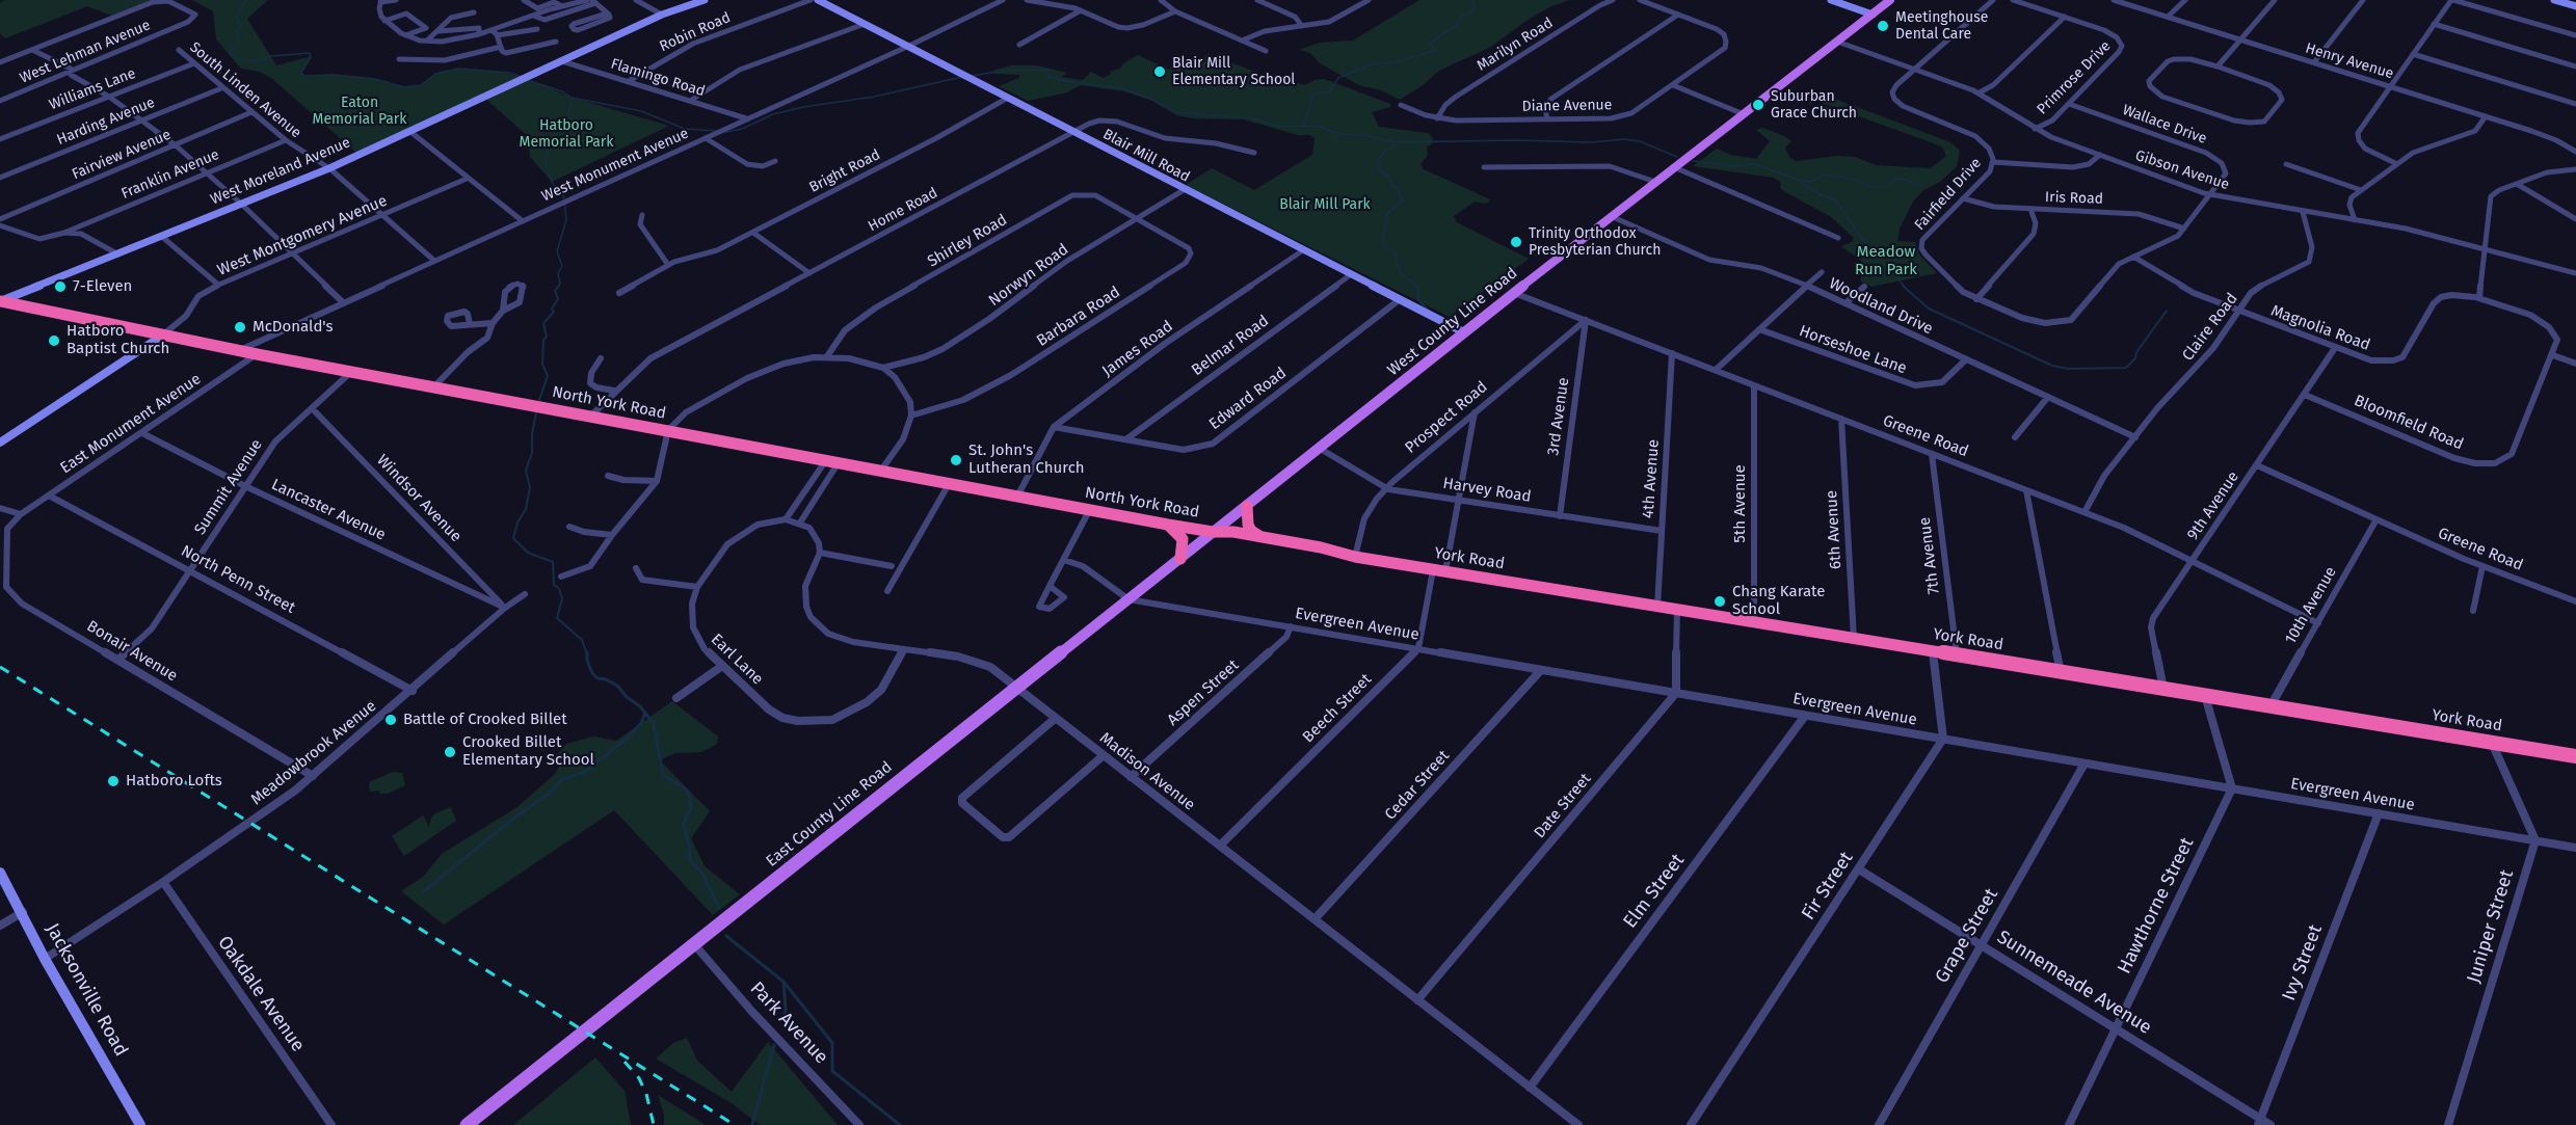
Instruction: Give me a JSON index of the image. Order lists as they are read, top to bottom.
{
  "streets": {
    "highway": ["North York Road", "York Road"],
    "main road": [
      "Blair Mill Road",
      "West Moreland Avenue",
      "West County Line Road",
      "East County Line Road",
      "Jacksonville Road"
    ],
    "street": [
      "Robin Road",
      "Marilyn Road",
      "West Lehman Avenue",
      "Henry Avenue",
      "Flamingo Road",
      "Primrose Drive",
      "Williams Lane",
      "South Linden Avenue",
      "Diane Avenue",
      "Harding Avenue",
      "Wallace Drive",
      "Fairview Avenue",
      "West Monument Avenue",
      "Gibson Avenue",
      "Bright Road",
      "Franklin Avenue",
      "Fairfield Drive",
      "Iris Road",
      "Home Road",
      "West Montgomery Avenue",
      "Shirley Road",
      "Norwyn Road",
      "Woodland Drive",
      "Barbara Road",
      "Claire Road",
      "Magnolia Road",
      "Belmar Road",
      "James Road",
      "Horseshoe Lane",
      "Edward Road",
      "3rd Avenue",
      "Prospect Road",
      "Bloomfield Road",
      "East Monument Avenue",
      "Greene Road",
      "4th Avenue",
      "Summit Avenue",
      "Harvey Road",
      "Windsor Avenue",
      "5th Avenue",
      "9th Avenue",
      "Lancaster Avenue",
      "6th Avenue",
      "7th Avenue",
      "North Penn Street",
      "10th Avenue",
      "Evergreen Avenue",
      "Bonair Avenue",
      "Earl Lane",
      "Aspen Street",
      "Beech Street",
      "Meadowbrook Avenue",
      "Madison Avenue",
      "Cedar Street",
      "Date Street",
      "Fir Street",
      "Elm Street",
      "Hawthorne Street",
      "Juniper Street",
      "Grape Street",
      "Ivy Street",
      "Sunnemeade Avenue",
      "Oakdale Avenue",
      "Park Avenue"
    ]
  },
  "crossings": [
    ["Robin Road", "Flamingo Road"],
    ["Marilyn Road", "Diane Avenue"],
    ["Flamingo Road", "West Monument Avenue"],
    ["Flamingo Road", "West Moreland Avenue"],
    ["Primrose Drive", "Wallace Drive"],
    ["Primrose Drive", "Gibson Avenue"],
    ["Williams Lane", "South Linden Avenue"],
    ["South Linden Avenue", "Harding Avenue"],
    ["South Linden Avenue", "Fairview Avenue"],
    ["South Linden Avenue", "West Monument Avenue"],
    ["South Linden Avenue", "West Moreland Avenue"],
    ["South Linden Avenue", "Franklin Avenue"],
    ["South Linden Avenue", "West Montgomery Avenue"],
    ["Wallace Drive", "Gibson Avenue"],
    ["Wallace Drive", "Fairfield Drive"],
    ["Wallace Drive", "Iris Road"],
    ["Wallace Drive", "Magnolia Road"],
    ["Blair Mill Road", "West Monument Avenue"],
    ["Blair Mill Road", "Bright Road"],
    ["Blair Mill Road", "Home Road"],
    ["Blair Mill Road", "Norwyn Road"],
    ["Blair Mill Road", "West County Line Road"],
    ["Blair Mill Road", "Belmar Road"],
    ["Blair Mill Road", "James Road"],
    ["Blair Mill Road", "Edward Road"],
    ["West Monument Avenue", "North York Road"],
    ["Gibson Avenue", "Fairfield Drive"],
    ["Gibson Avenue", "West County Line Road"],
    ["Gibson Avenue", "Claire Road"],
    ["West Moreland Avenue", "North York Road"],
    ["Fairfield Drive", "Iris Road"],
    ["Home Road", "North York Road"],
    ["West Montgomery Avenue", "North York Road"],
    ["Shirley Road", "Norwyn Road"],
    ["Shirley Road", "Barbara Road"],
    ["Norwyn Road", "Barbara Road"],
    ["Woodland Drive", "West County Line Road"],
    ["Woodland Drive", "Claire Road"],
    ["Woodland Drive", "Horseshoe Lane"],
    ["West County Line Road", "North York Road"],
    ["West County Line Road", "Greene Road"],
    ["West County Line Road", "Harvey Road"],
    ["West County Line Road", "York Road"],
    ["West County Line Road", "East County Line Road"],
    ["Claire Road", "Magnolia Road"],
    ["Claire Road", "Greene Road"],
    ["Magnolia Road", "9th Avenue"],
    ["Belmar Road", "Edward Road"],
    ["James Road", "Edward Road"],
    ["James Road", "North York Road"],
    ["North York Road", "East Monument Avenue"],
    ["North York Road", "Summit Avenue"],
    ["North York Road", "York Road"],
    ["North York Road", "East County Line Road"],
    ["3rd Avenue", "Prospect Road"],
    ["3rd Avenue", "Greene Road"],
    ["3rd Avenue", "Harvey Road"],
    ["Prospect Road", "Greene Road"],
    ["Prospect Road", "Harvey Road"],
    ["Prospect Road", "York Road"],
    ["Bloomfield Road", "9th Avenue"],
    ["East Monument Avenue", "Lancaster Avenue"],
    ["East Monument Avenue", "North Penn Street"],
    ["East Monument Avenue", "Bonair Avenue"],
    ["Greene Road", "4th Avenue"],
    ["Greene Road", "5th Avenue"],
    ["Greene Road", "9th Avenue"],
    ["Greene Road", "6th Avenue"],
    ["Greene Road", "7th Avenue"],
    ["Greene Road", "10th Avenue"],
    ["4th Avenue", "Harvey Road"],
    ["4th Avenue", "York Road"],
    ["Summit Avenue", "Windsor Avenue"],
    ["Summit Avenue", "Lancaster Avenue"],
    ["Summit Avenue", "North Penn Street"],
    ["Summit Avenue", "Bonair Avenue"],
    ["Windsor Avenue", "Lancaster Avenue"],
    ["Windsor Avenue", "Meadowbrook Avenue"],
    ["5th Avenue", "York Road"],
    ["9th Avenue", "York Road"],
    ["Lancaster Avenue", "Meadowbrook Avenue"],
    ["6th Avenue", "York Road"],
    ["7th Avenue", "York Road"],
    ["York Road", "10th Avenue"],
    ["York Road", "East County Line Road"],
    ["North Penn Street", "Meadowbrook Avenue"],
    ["Evergreen Avenue", "Aspen Street"],
    ["Evergreen Avenue", "Beech Street"],
    ["Evergreen Avenue", "Cedar Street"],
    ["Evergreen Avenue", "Date Street"],
    ["Evergreen Avenue", "East County Line Road"],
    ["Evergreen Avenue", "Fir Street"],
    ["Evergreen Avenue", "Elm Street"],
    ["Evergreen Avenue", "Hawthorne Street"],
    ["Evergreen Avenue", "Juniper Street"],
    ["Evergreen Avenue", "Grape Street"],
    ["Evergreen Avenue", "Ivy Street"],
    ["Bonair Avenue", "Meadowbrook Avenue"],
    ["Earl Lane", "Madison Avenue"],
    ["Aspen Street", "Madison Avenue"],
    ["Beech Street", "Madison Avenue"],
    ["Meadowbrook Avenue", "Jacksonville Road"],
    ["Meadowbrook Avenue", "Oakdale Avenue"],
    ["Madison Avenue", "Cedar Street"],
    ["Madison Avenue", "Date Street"],
    ["Madison Avenue", "East County Line Road"],
    ["Madison Avenue", "Elm Street"],
    ["East County Line Road", "Park Avenue"],
    ["Fir Street", "Sunnemeade Avenue"],
    ["Hawthorne Street", "Sunnemeade Avenue"],
    ["Grape Street", "Sunnemeade Avenue"],
    ["Ivy Street", "Sunnemeade Avenue"]
  ],
  "parks": [
    "Eaton Memorial Park",
    "Hatboro Memorial Park",
    "Blair Mill Park",
    "Meadow Run Park"
  ],
  "places": [
    "Meetinghouse Dental Care",
    "Blair Mill Elementary School",
    "Suburban Grace Church",
    "Trinity Orthodox Presbyterian Church",
    "7-Eleven",
    "McDonald's",
    "Hatboro Baptist Church",
    "St. John's Lutheran Church",
    "Chang Karate School",
    "Battle of Crooked Billet",
    "Crooked Billet Elementary School",
    "Hatboro Lofts"
  ]
}
